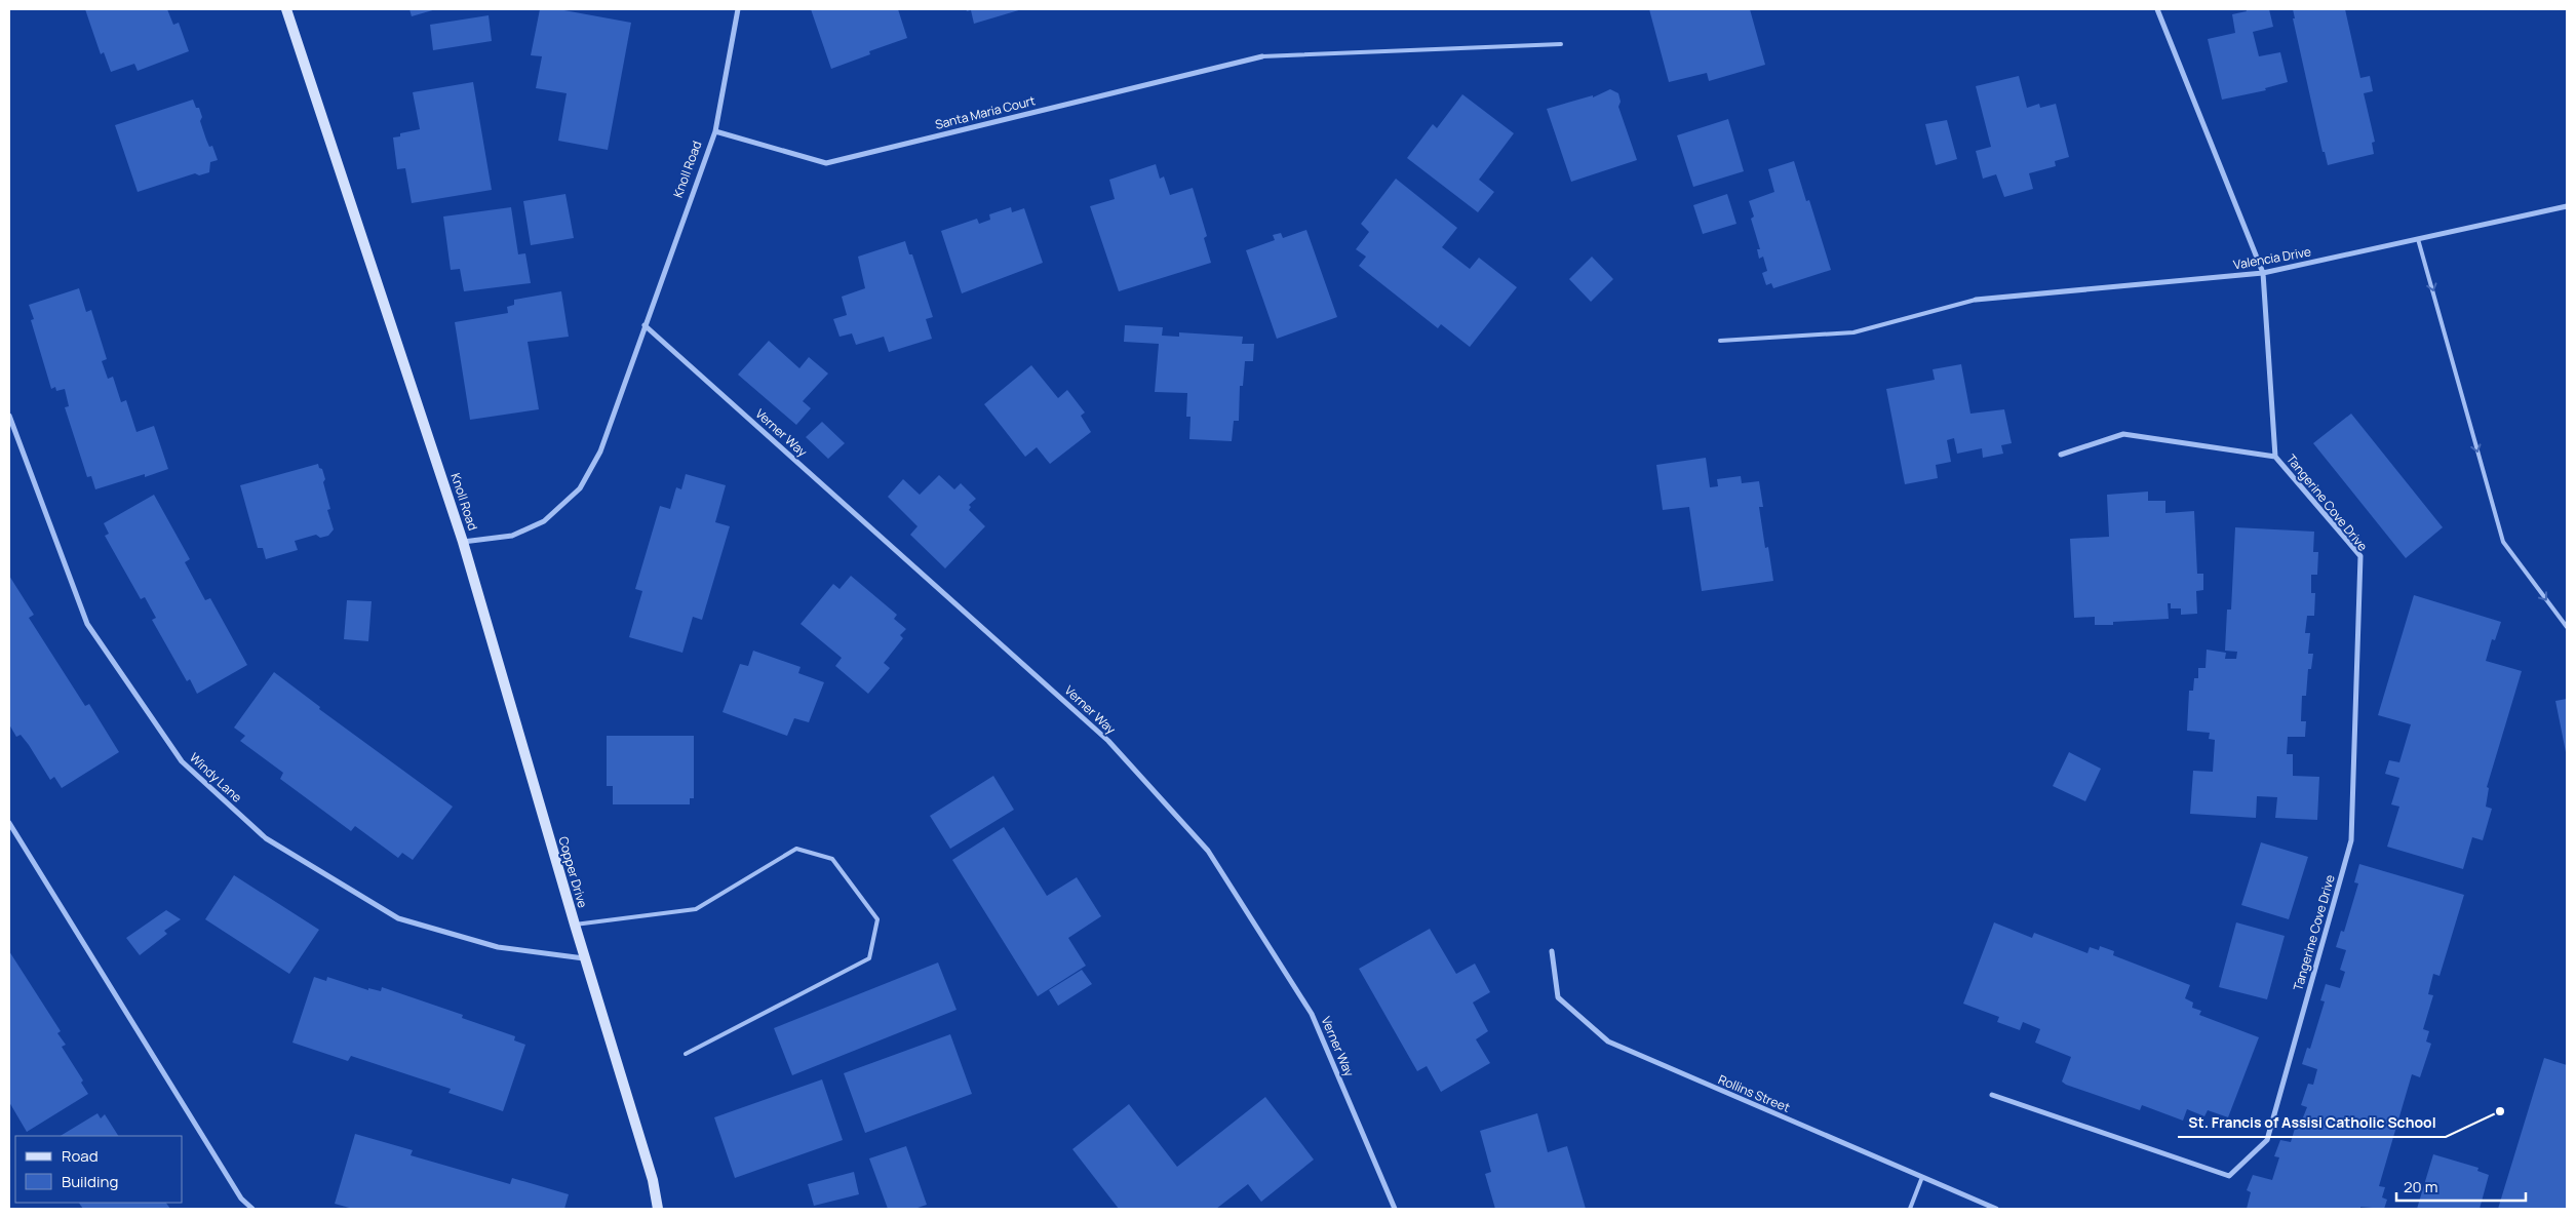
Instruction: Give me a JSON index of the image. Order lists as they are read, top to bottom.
{
  "streets": {
    "street": [
      "Santa Maria Court",
      "Knoll Road",
      "Valencia Drive",
      "Verner Way",
      "Tangerine Cove Drive",
      "Windy Lane",
      "Copper Drive",
      "Rollins Street"
    ]
  },
  "crossings": [
    ["Santa Maria Court", "Knoll Road"],
    ["Knoll Road", "Verner Way"],
    ["Knoll Road", "Copper Drive"],
    ["Valencia Drive", "Tangerine Cove Drive"],
    ["Windy Lane", "Copper Drive"]
  ],
  "places": ["St. Francis of Assisi Catholic School"],
  "legend": ["Road", "Building"],
  "scale_bar": "20 m"
}
